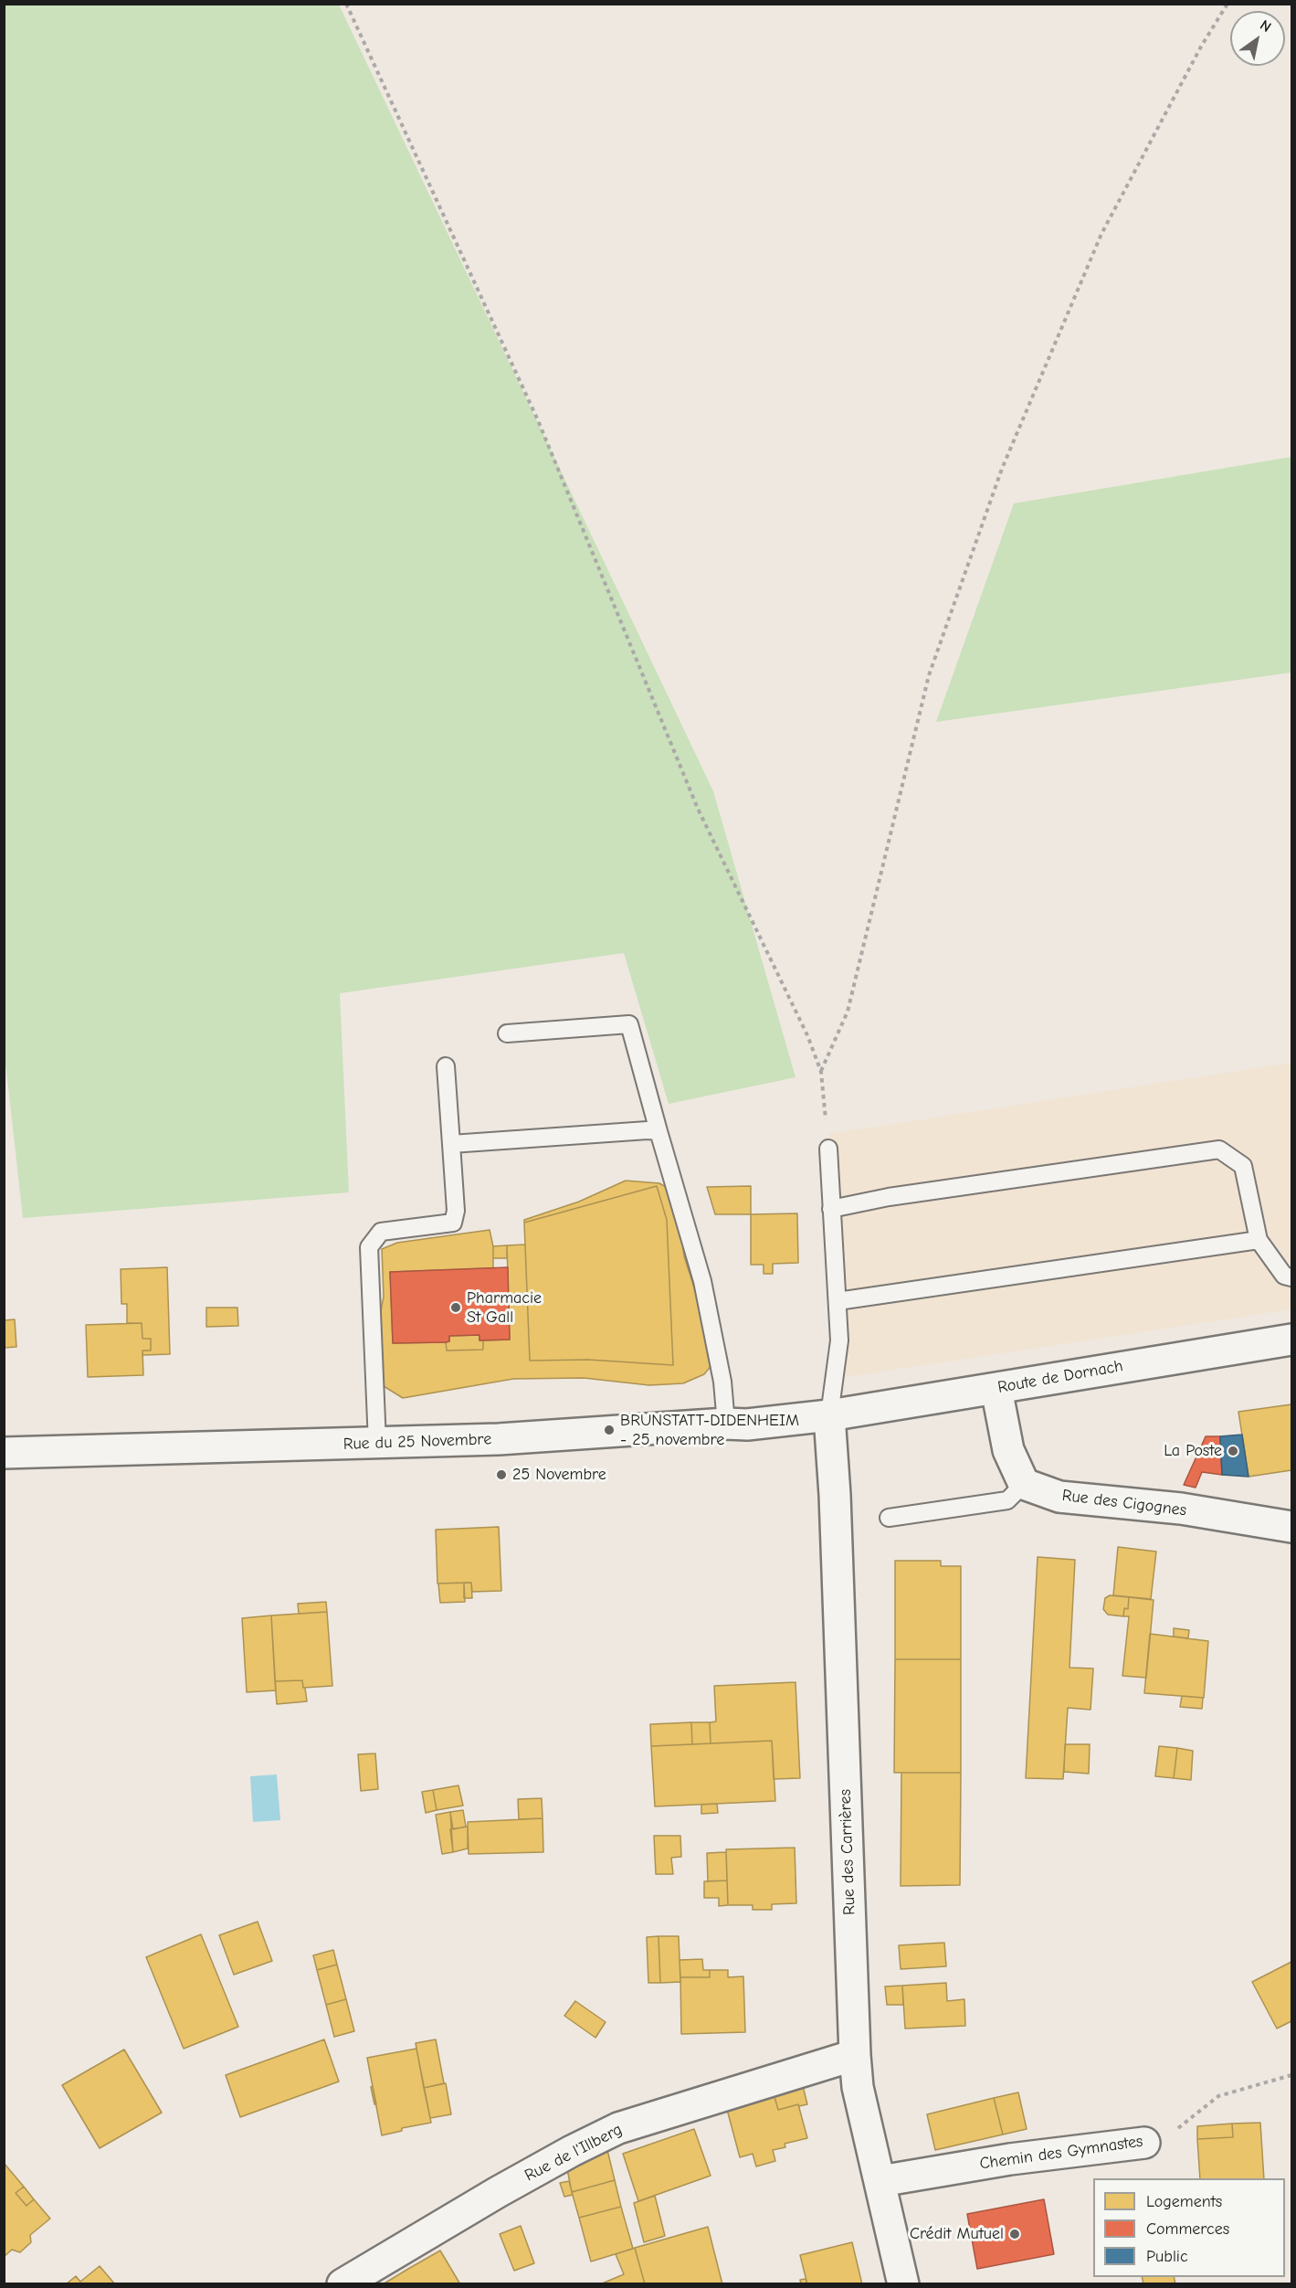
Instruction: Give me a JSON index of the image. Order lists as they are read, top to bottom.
{
  "streets": {
    "street": [
      "Route de Dornach",
      "Rue du 25 Novembre",
      "Rue des Cigognes",
      "Rue des Carrières",
      "Rue de l'Illberg",
      "Chemin des Gymnastes"
    ]
  },
  "crossings": [
    ["Route de Dornach", "Rue du 25 Novembre"],
    ["Route de Dornach", "Rue des Carrières"],
    ["Rue du 25 Novembre", "Rue des Carrières"],
    ["Rue des Carrières", "Rue de l'Illberg"],
    ["Rue des Carrières", "Chemin des Gymnastes"]
  ],
  "places": [
    "Pharmacie St Gall",
    "BRUNSTATT-DIDENHEIM - 25 novembre",
    "La Poste",
    "25 Novembre",
    "Crédit Mutuel"
  ],
  "legend": ["Logements", "Commerces", "Public"],
  "north": "top right"
}
